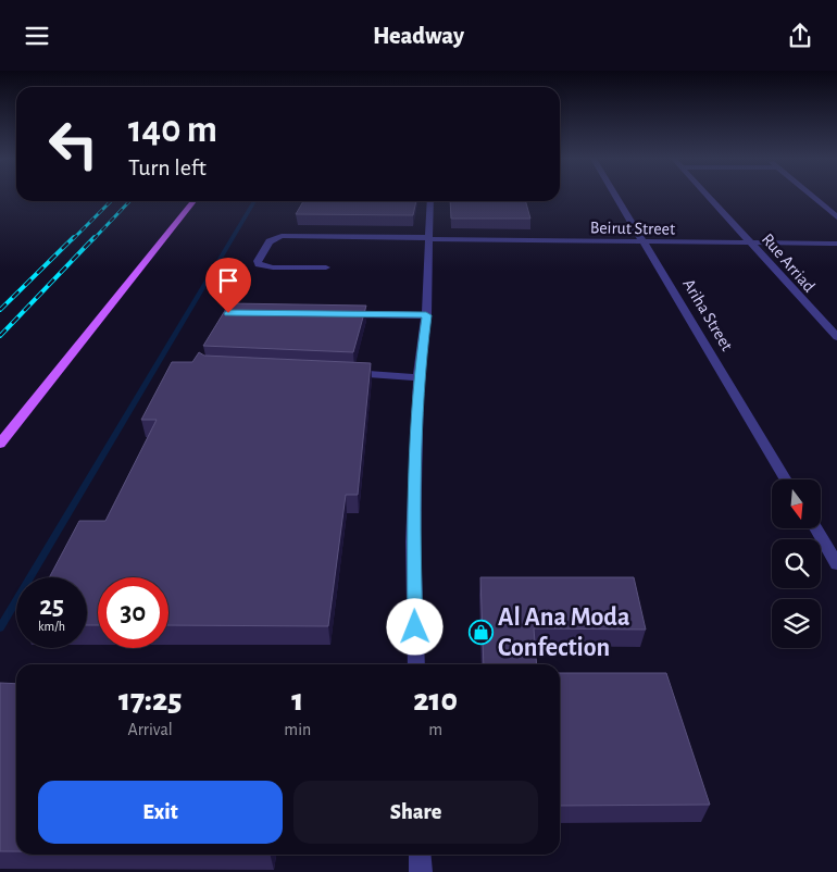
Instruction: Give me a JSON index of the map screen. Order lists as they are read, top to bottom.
{
  "streets": {
    "street": ["Beirut Street", "Rue Arriad", "Ariha Street"]
  },
  "crossings": [
    ["Beirut Street", "Rue Arriad"],
    ["Beirut Street", "Ariha Street"]
  ],
  "places": {
    "shop": ["Al Ana Moda Confection"]
  },
  "north": "bottom",
  "page": {
    "header": "Headway",
    "turn": ["140 m", "Turn left"],
    "speed": "25 km/h",
    "limit": "30",
    "eta": [
      "17:25",
      "Arrival",
      "1",
      "min",
      "210",
      "m"
    ],
    "buttons": ["Exit", "Share"]
  }
}
